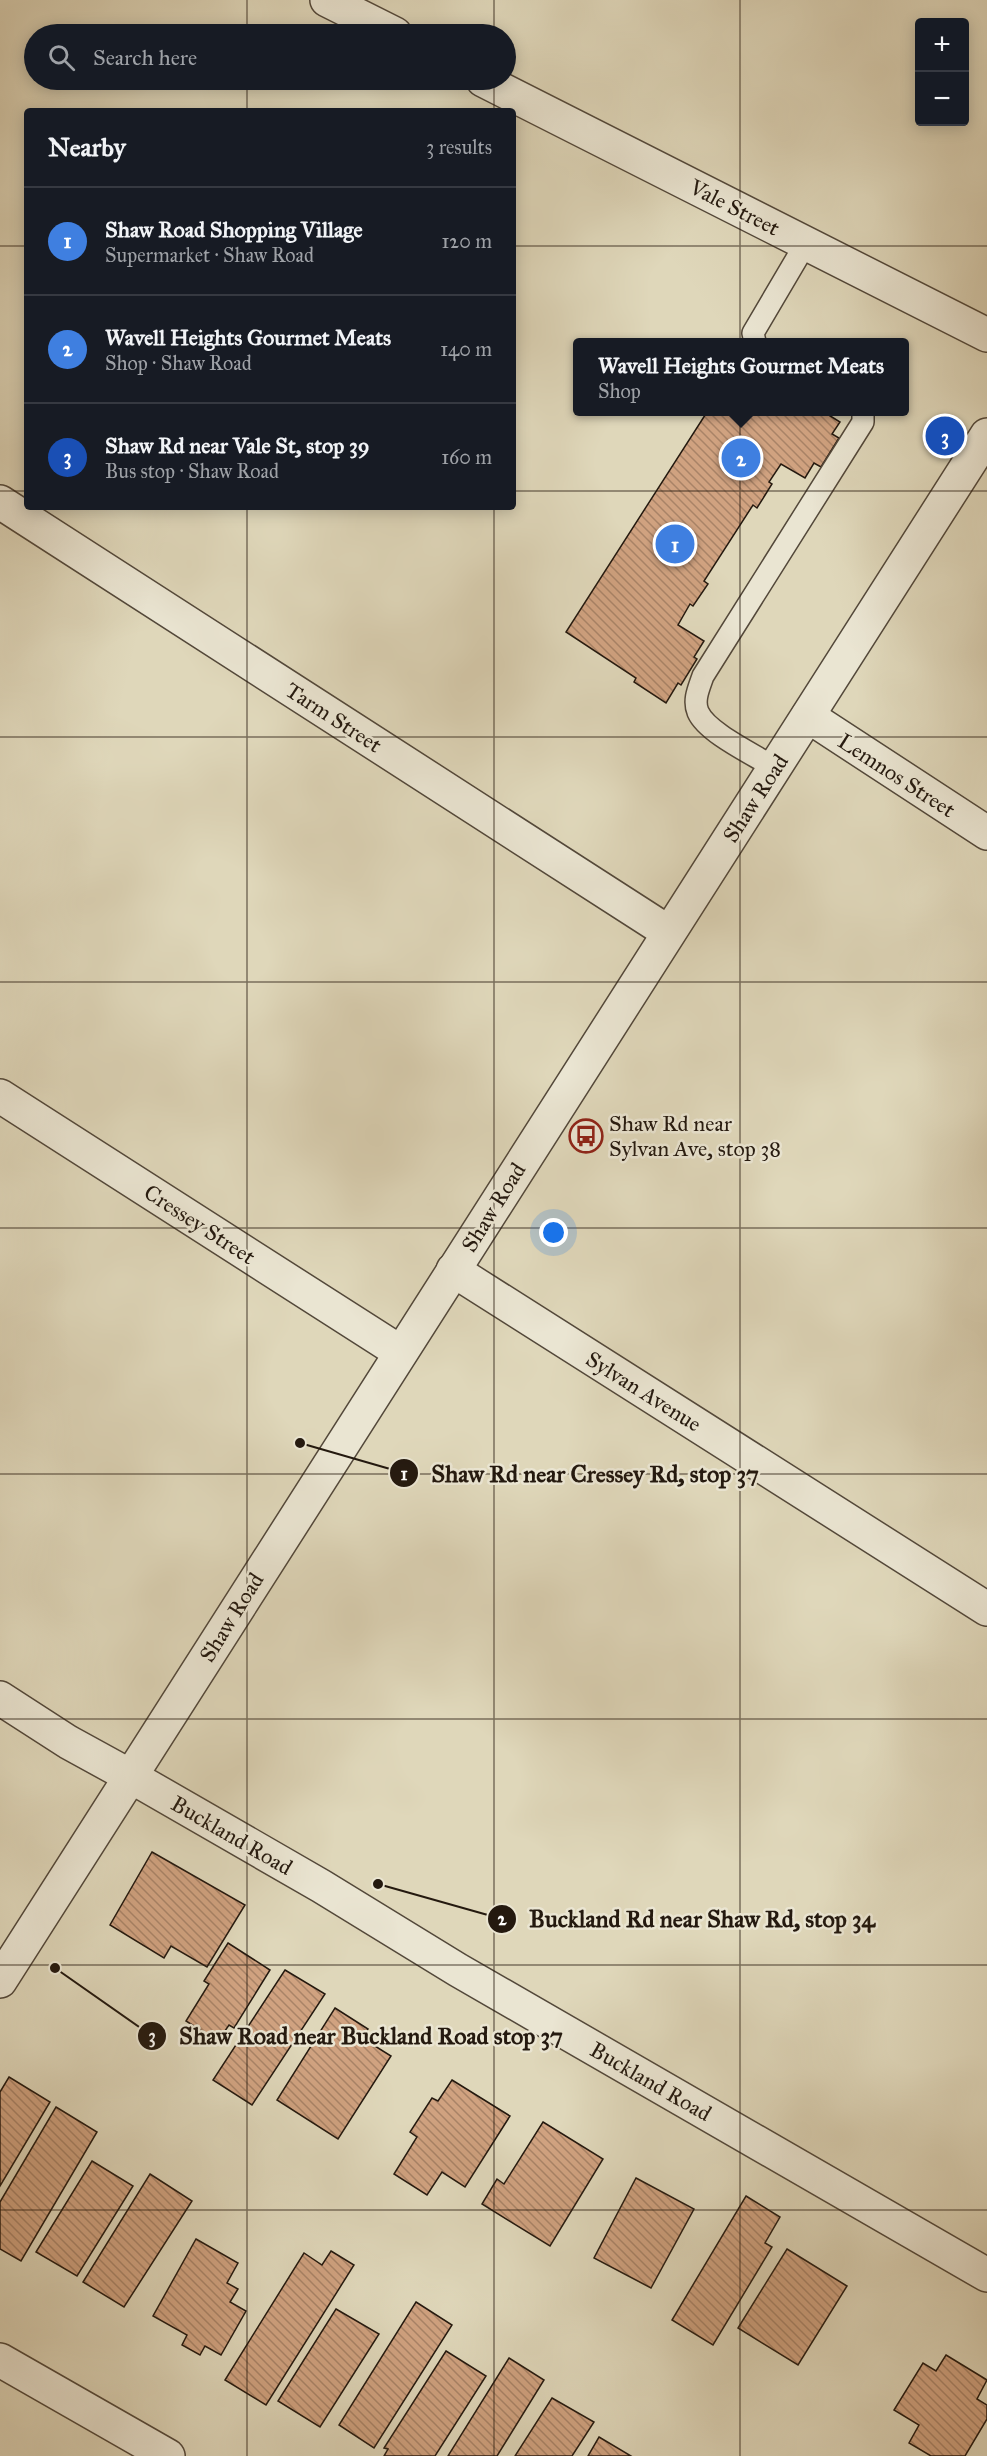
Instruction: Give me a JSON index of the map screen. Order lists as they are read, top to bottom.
{
  "streets": {
    "street": [
      "Vale Street",
      "Tarm Street",
      "Lemnos Street",
      "Shaw Road",
      "Cressey Street",
      "Sylvan Avenue",
      "Buckland Road"
    ]
  },
  "crossings": [
    ["Tarm Street", "Shaw Road"],
    ["Lemnos Street", "Shaw Road"],
    ["Shaw Road", "Cressey Street"],
    ["Shaw Road", "Sylvan Avenue"],
    ["Shaw Road", "Buckland Road"]
  ],
  "places": {
    "bus stop": ["Shaw Rd near Sylvan Ave, stop 38"],
    "other": ["Shaw Rd near Cressey Rd, stop 37", "Buckland Rd near Shaw Rd, stop 34", "Shaw Road near Buckland Road stop 37"]
  },
  "page": {
    "map_buttons": ["+", "−"],
    "search": "Search here",
    "heading": ["Nearby", "3 results"],
    "list": [
      {
        "mark": "1",
        "name": "Shaw Road Shopping Village",
        "note": "Supermarket · Shaw Road",
        "value": "120 m"
      },
      {
        "mark": "2",
        "name": "Wavell Heights Gourmet Meats",
        "note": "Shop · Shaw Road",
        "value": "140 m"
      },
      {
        "mark": "3",
        "name": "Shaw Rd near Vale St, stop 39",
        "note": "Bus stop · Shaw Road",
        "value": "160 m"
      }
    ],
    "popup": ["Wavell Heights Gourmet Meats", "Shop"],
    "pins": ["3", "2", "1"]
  }
}
